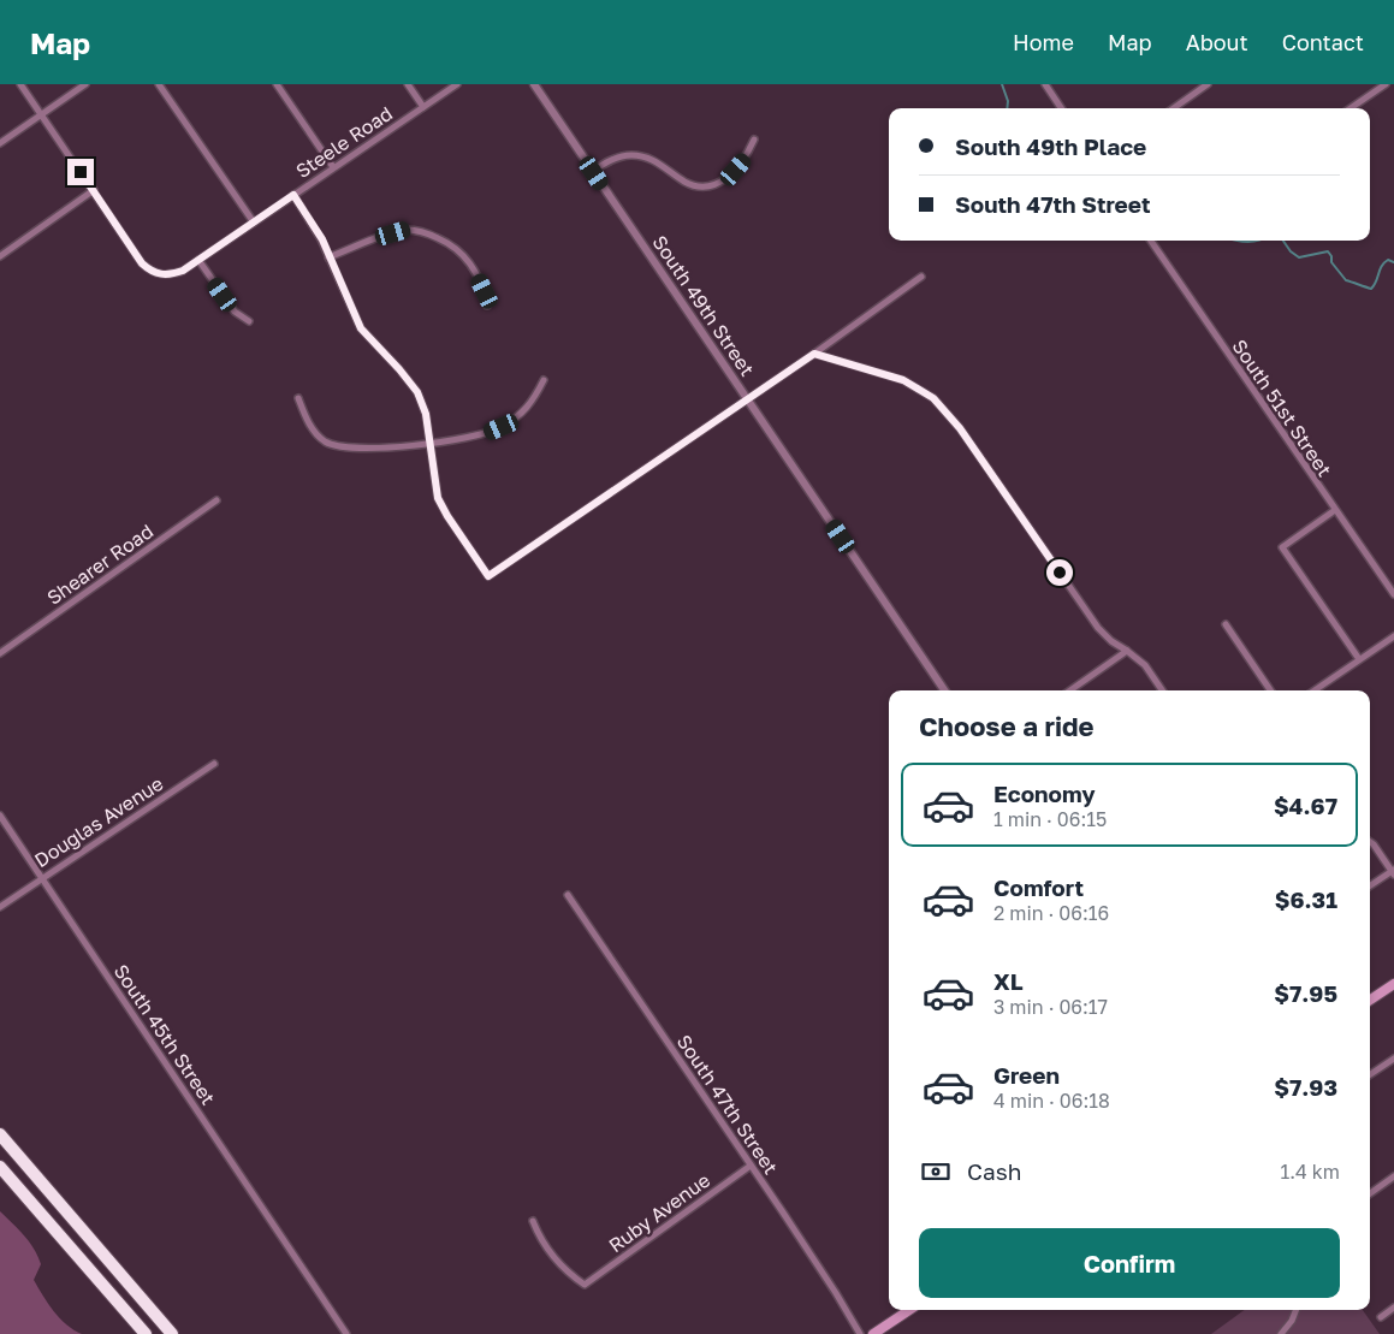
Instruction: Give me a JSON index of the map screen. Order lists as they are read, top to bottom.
{
  "streets": {
    "street": [
      "Steele Road",
      "South 49th Street",
      "South 51st Street",
      "Shearer Road",
      "Douglas Avenue",
      "South 45th Street",
      "South 47th Street",
      "Ruby Avenue"
    ]
  },
  "crossings": [
    ["Douglas Avenue", "South 45th Street"],
    ["South 47th Street", "Ruby Avenue"]
  ],
  "page": {
    "header": "Map",
    "nav": [
      "Home",
      "Map",
      "About",
      "Contact"
    ],
    "banner": ["South 49th Place", "South 47th Street"],
    "heading": "Choose a ride",
    "list": [
      {
        "name": "Economy",
        "note": "1 min · 06:15",
        "value": "$4.67"
      },
      {
        "name": "Comfort",
        "note": "2 min · 06:16",
        "value": "$6.31"
      },
      {
        "name": "XL",
        "note": "3 min · 06:17",
        "value": "$7.95"
      },
      {
        "name": "Green",
        "note": "4 min · 06:18",
        "value": "$7.93"
      }
    ],
    "pay": ["Cash", "1.4 km"],
    "buttons": "Confirm"
  }
}
